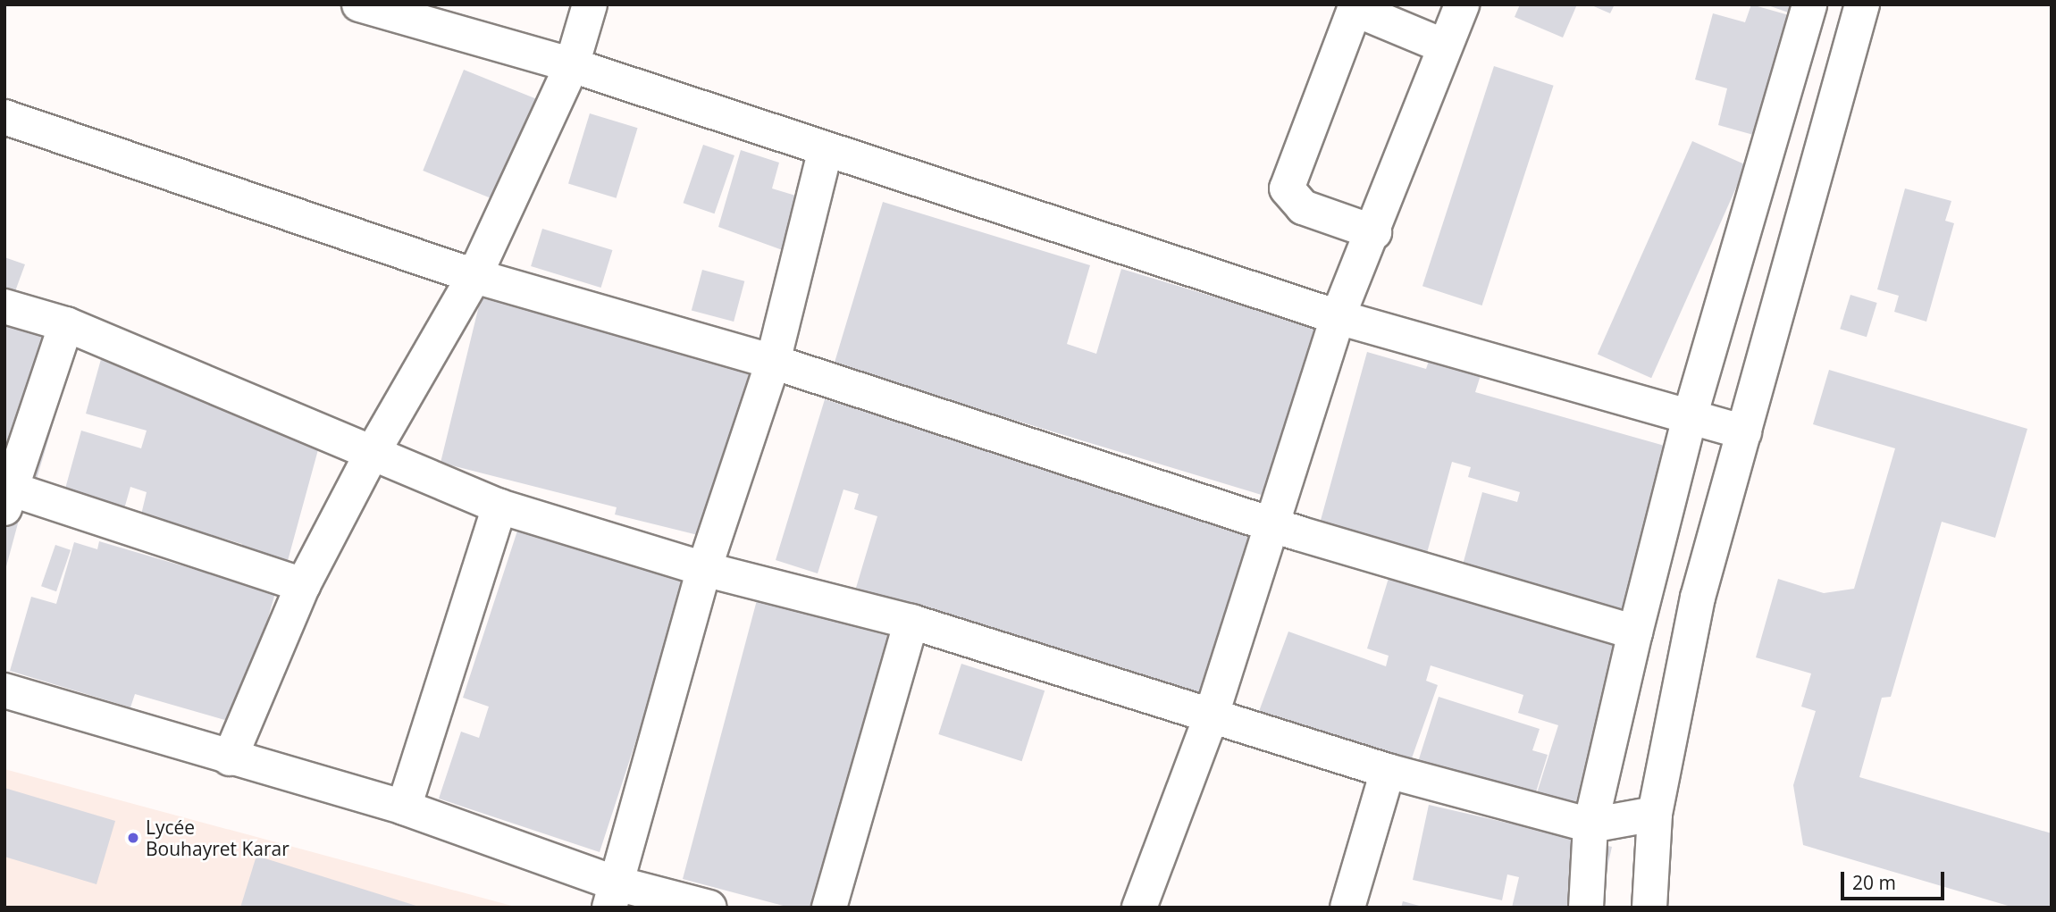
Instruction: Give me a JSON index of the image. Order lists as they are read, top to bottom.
{
  "places": ["Lycée Bouhayret Karar"],
  "scale_bar": "20 m"
}
